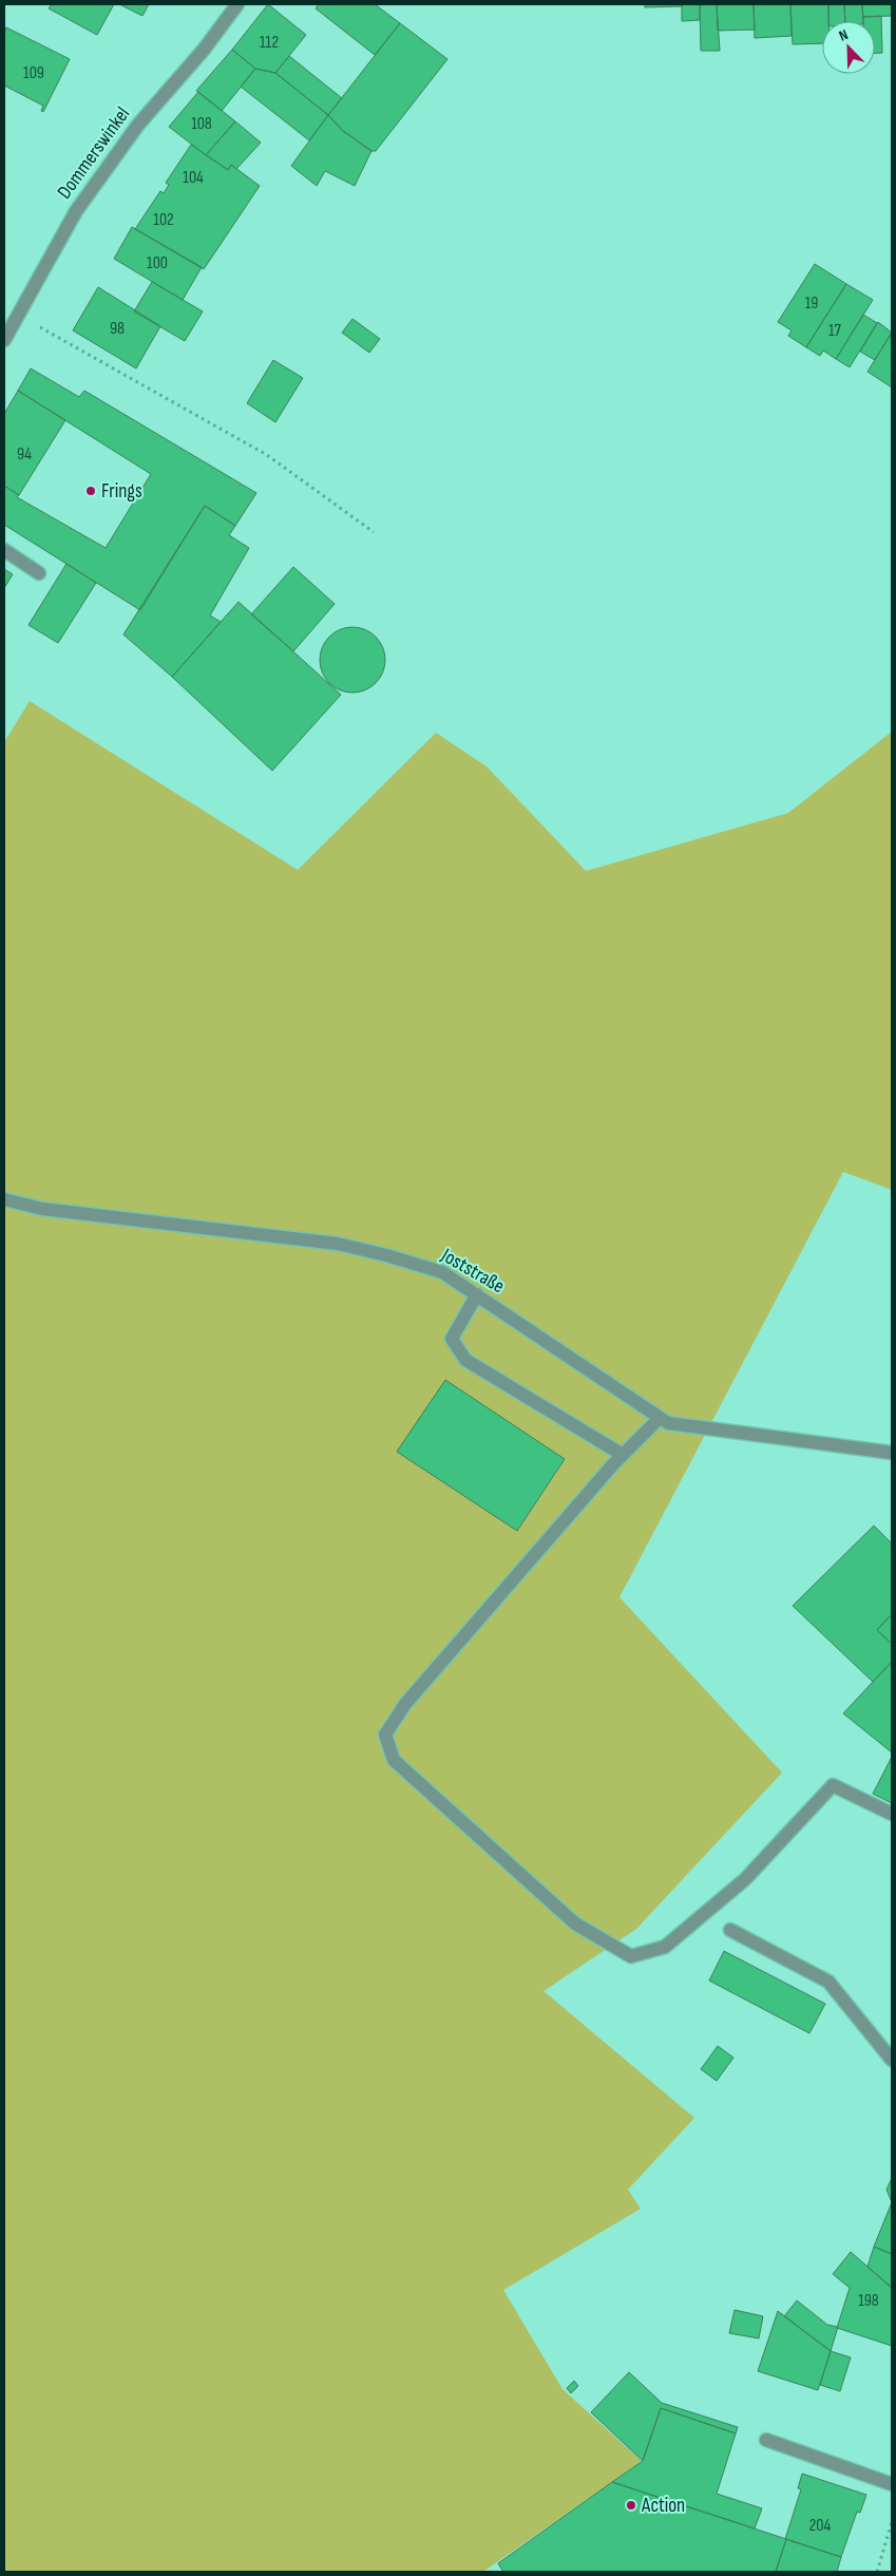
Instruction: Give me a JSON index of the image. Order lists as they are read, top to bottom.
{
  "streets": {
    "street": ["Dommerswinkel", "Joststraße"]
  },
  "places": ["Frings", "Action"],
  "house_numbers": [
    "112",
    "109",
    "108",
    "104",
    "102",
    "100",
    "19",
    "98",
    "17",
    "94",
    "198",
    "204"
  ],
  "north": "top left"
}
